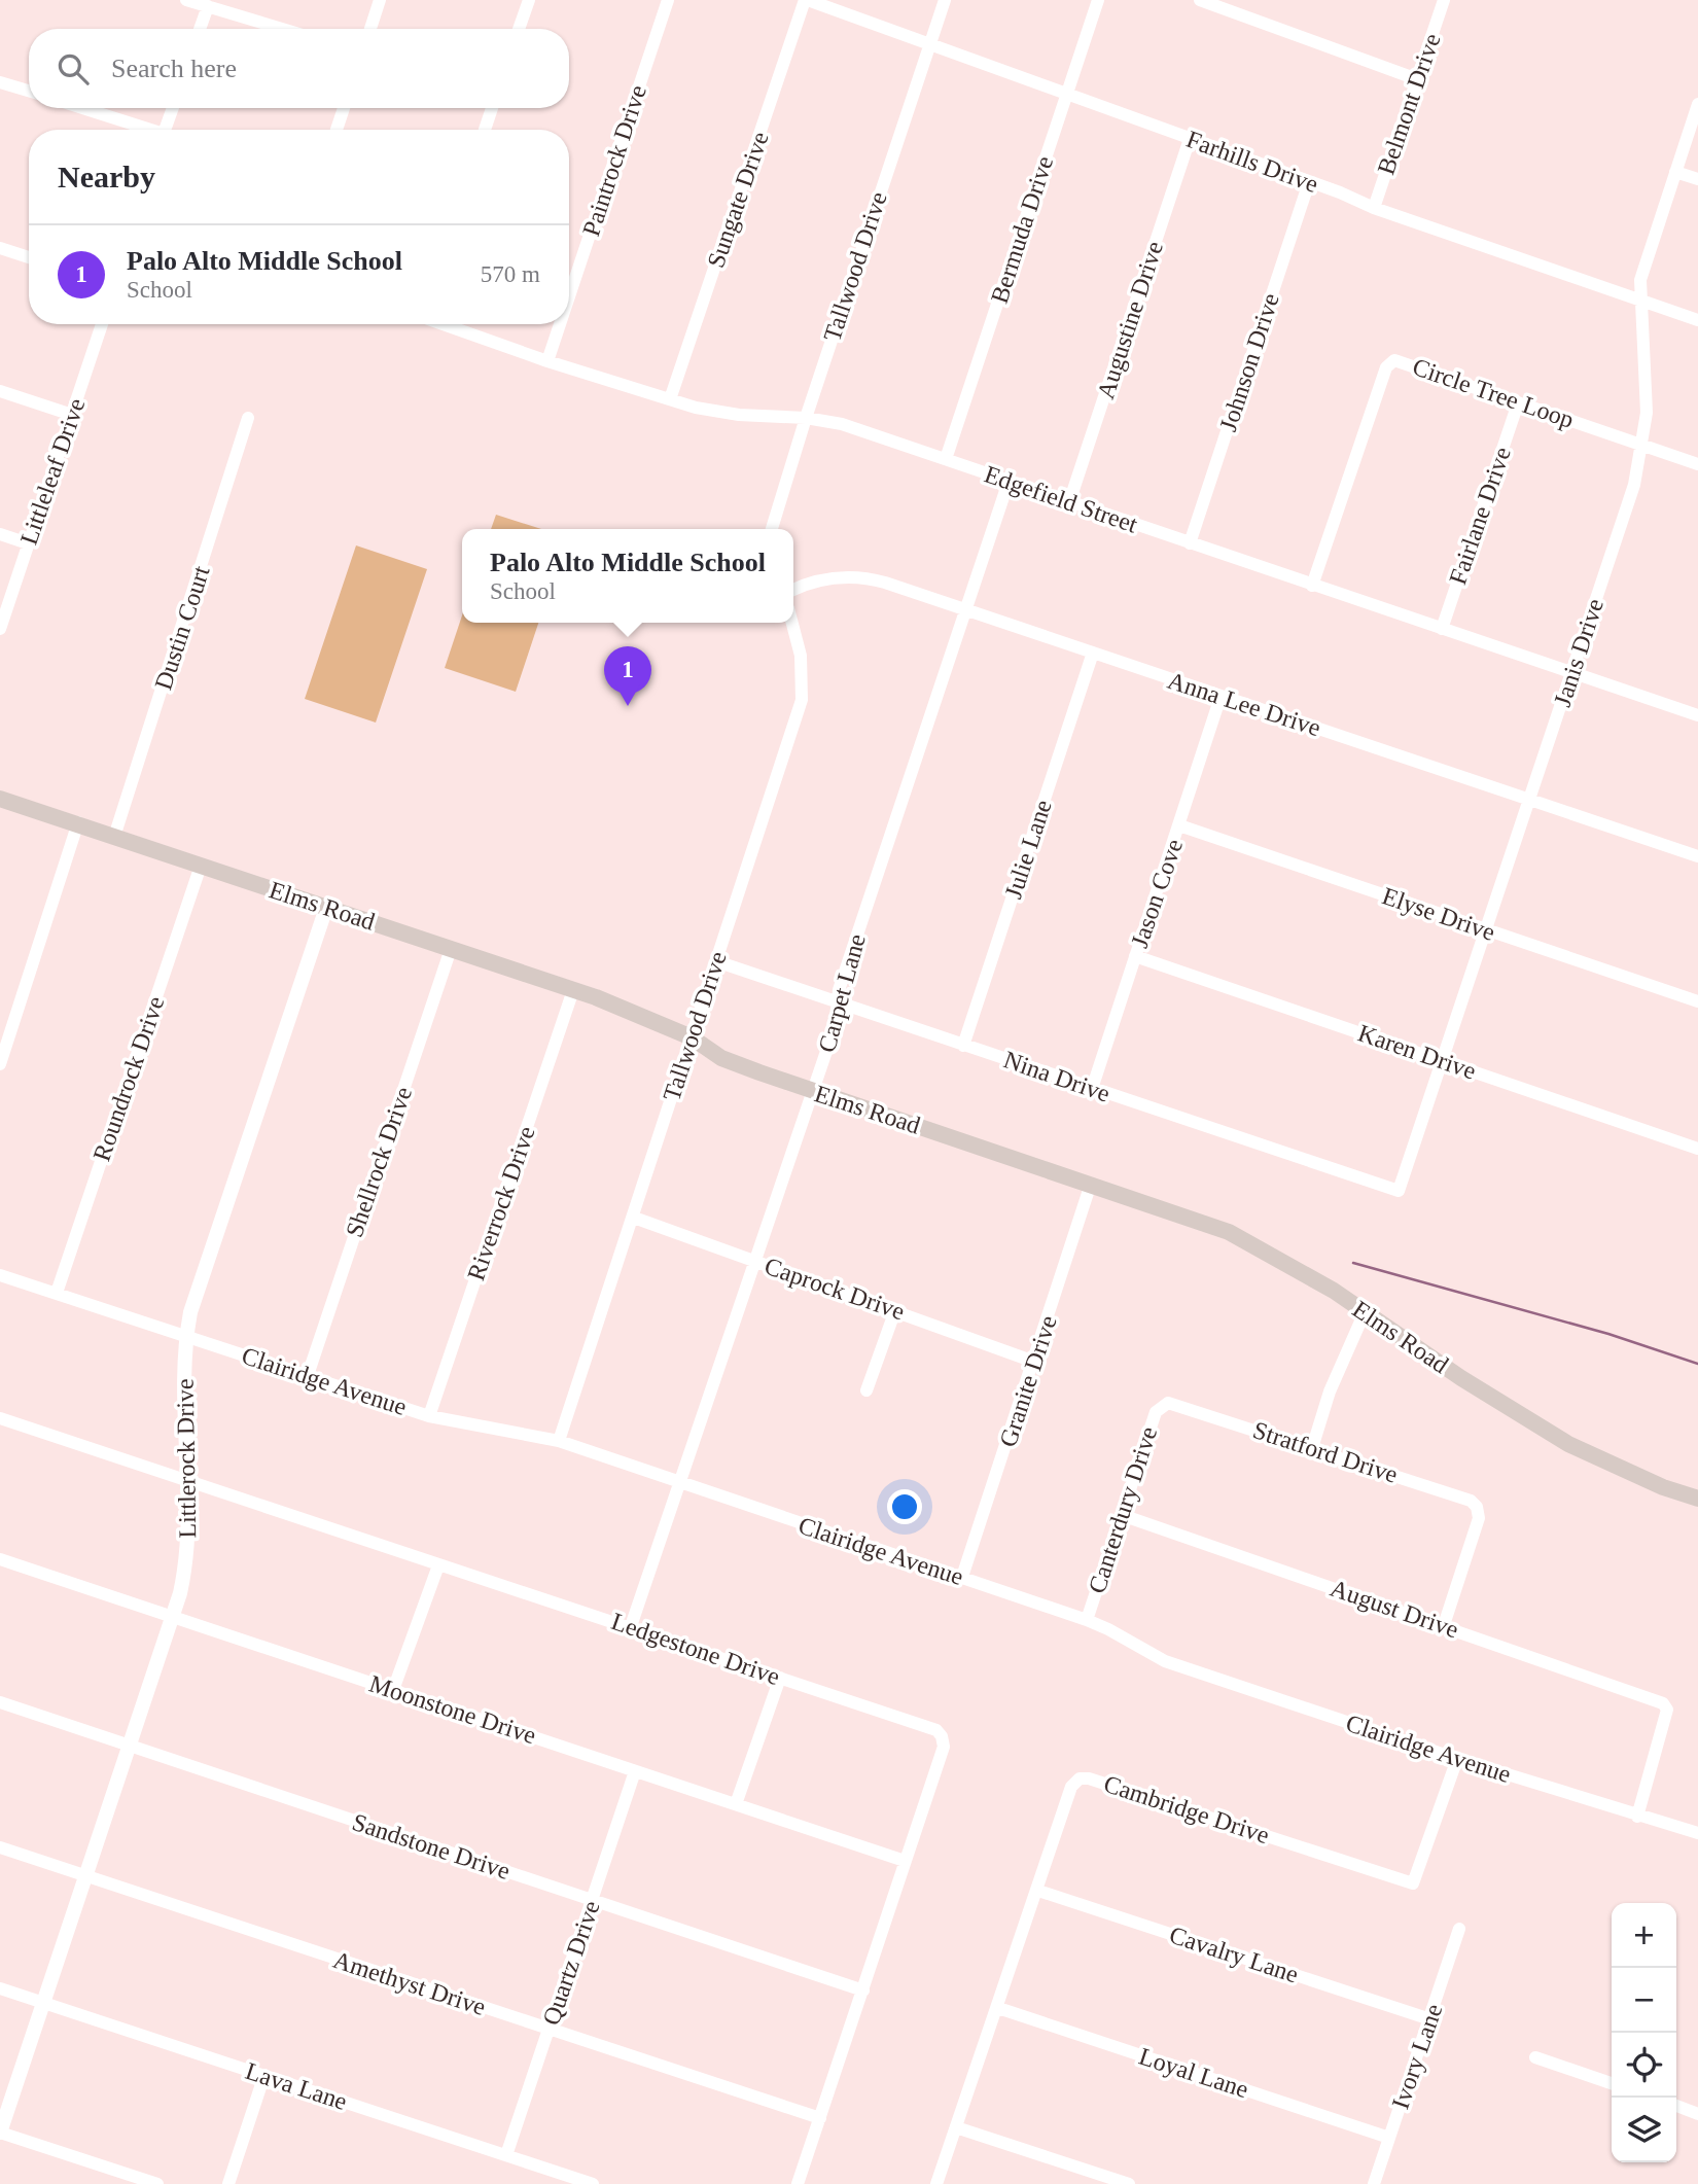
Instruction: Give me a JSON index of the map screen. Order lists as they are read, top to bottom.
{
  "streets": {
    "main road": ["Elms Road"],
    "street": [
      "Belmont Drive",
      "Paintrock Drive",
      "Farhills Drive",
      "Sungate Drive",
      "Bermuda Drive",
      "Tallwood Drive",
      "Augustine Drive",
      "Johnson Drive",
      "Circle Tree Loop",
      "Littleleaf Drive",
      "Edgefield Street",
      "Fairlane Drive",
      "Dustin Court",
      "Janis Drive",
      "Anna Lee Drive",
      "Julie Lane",
      "Jason Cove",
      "Elyse Drive",
      "Carpet Lane",
      "Karen Drive",
      "Nina Drive",
      "Roundrock Drive",
      "Shellrock Drive",
      "Riverrock Drive",
      "Caprock Drive",
      "Clairidge Avenue",
      "Granite Drive",
      "Stratford Drive",
      "Littlerock Drive",
      "Canterdury Drive",
      "August Drive",
      "Ledgestone Drive",
      "Moonstone Drive",
      "Cambridge Drive",
      "Sandstone Drive",
      "Cavalry Lane",
      "Quartz Drive",
      "Amethyst Drive",
      "Ivory Lane",
      "Loyal Lane",
      "Lava Lane"
    ]
  },
  "crossings": [
    ["Belmont Drive", "Farhills Drive"],
    ["Paintrock Drive", "Edgefield Street"],
    ["Farhills Drive", "Sungate Drive"],
    ["Farhills Drive", "Bermuda Drive"],
    ["Farhills Drive", "Tallwood Drive"],
    ["Farhills Drive", "Augustine Drive"],
    ["Farhills Drive", "Johnson Drive"],
    ["Farhills Drive", "Janis Drive"],
    ["Sungate Drive", "Edgefield Street"],
    ["Bermuda Drive", "Edgefield Street"],
    ["Tallwood Drive", "Edgefield Street"],
    ["Tallwood Drive", "Elms Road"],
    ["Tallwood Drive", "Nina Drive"],
    ["Tallwood Drive", "Caprock Drive"],
    ["Tallwood Drive", "Clairidge Avenue"],
    ["Augustine Drive", "Edgefield Street"],
    ["Johnson Drive", "Edgefield Street"],
    ["Circle Tree Loop", "Edgefield Street"],
    ["Circle Tree Loop", "Fairlane Drive"],
    ["Circle Tree Loop", "Janis Drive"],
    ["Edgefield Street", "Fairlane Drive"],
    ["Edgefield Street", "Janis Drive"],
    ["Edgefield Street", "Carpet Lane"],
    ["Dustin Court", "Elms Road"],
    ["Janis Drive", "Anna Lee Drive"],
    ["Janis Drive", "Elyse Drive"],
    ["Janis Drive", "Karen Drive"],
    ["Janis Drive", "Nina Drive"],
    ["Anna Lee Drive", "Julie Lane"],
    ["Anna Lee Drive", "Jason Cove"],
    ["Anna Lee Drive", "Carpet Lane"],
    ["Julie Lane", "Nina Drive"],
    ["Jason Cove", "Elyse Drive"],
    ["Jason Cove", "Karen Drive"],
    ["Jason Cove", "Nina Drive"],
    ["Elms Road", "Carpet Lane"],
    ["Elms Road", "Roundrock Drive"],
    ["Elms Road", "Shellrock Drive"],
    ["Elms Road", "Riverrock Drive"],
    ["Elms Road", "Granite Drive"],
    ["Elms Road", "Littlerock Drive"],
    ["Carpet Lane", "Nina Drive"],
    ["Carpet Lane", "Caprock Drive"],
    ["Carpet Lane", "Clairidge Avenue"],
    ["Carpet Lane", "Ledgestone Drive"],
    ["Roundrock Drive", "Clairidge Avenue"],
    ["Shellrock Drive", "Clairidge Avenue"],
    ["Riverrock Drive", "Clairidge Avenue"],
    ["Caprock Drive", "Granite Drive"],
    ["Clairidge Avenue", "Granite Drive"],
    ["Clairidge Avenue", "Littlerock Drive"],
    ["Clairidge Avenue", "Canterdury Drive"],
    ["Clairidge Avenue", "August Drive"],
    ["Clairidge Avenue", "Cambridge Drive"],
    ["Stratford Drive", "Canterdury Drive"],
    ["Stratford Drive", "August Drive"],
    ["Littlerock Drive", "Ledgestone Drive"],
    ["Littlerock Drive", "Moonstone Drive"],
    ["Littlerock Drive", "Sandstone Drive"],
    ["Littlerock Drive", "Amethyst Drive"],
    ["Littlerock Drive", "Lava Lane"],
    ["Canterdury Drive", "August Drive"],
    ["Ledgestone Drive", "Moonstone Drive"],
    ["Ledgestone Drive", "Sandstone Drive"],
    ["Ledgestone Drive", "Amethyst Drive"],
    ["Moonstone Drive", "Quartz Drive"],
    ["Cambridge Drive", "Cavalry Lane"],
    ["Cambridge Drive", "Loyal Lane"],
    ["Sandstone Drive", "Quartz Drive"],
    ["Cavalry Lane", "Ivory Lane"],
    ["Quartz Drive", "Amethyst Drive"],
    ["Quartz Drive", "Lava Lane"],
    ["Ivory Lane", "Loyal Lane"]
  ],
  "page": {
    "search": "Search here",
    "heading": "Nearby",
    "list": [
      {
        "mark": "1",
        "name": "Palo Alto Middle School",
        "note": "School",
        "value": "570 m"
      }
    ],
    "popup": ["Palo Alto Middle School", "School"],
    "pins": "1",
    "map_buttons": ["+", "−"]
  }
}
